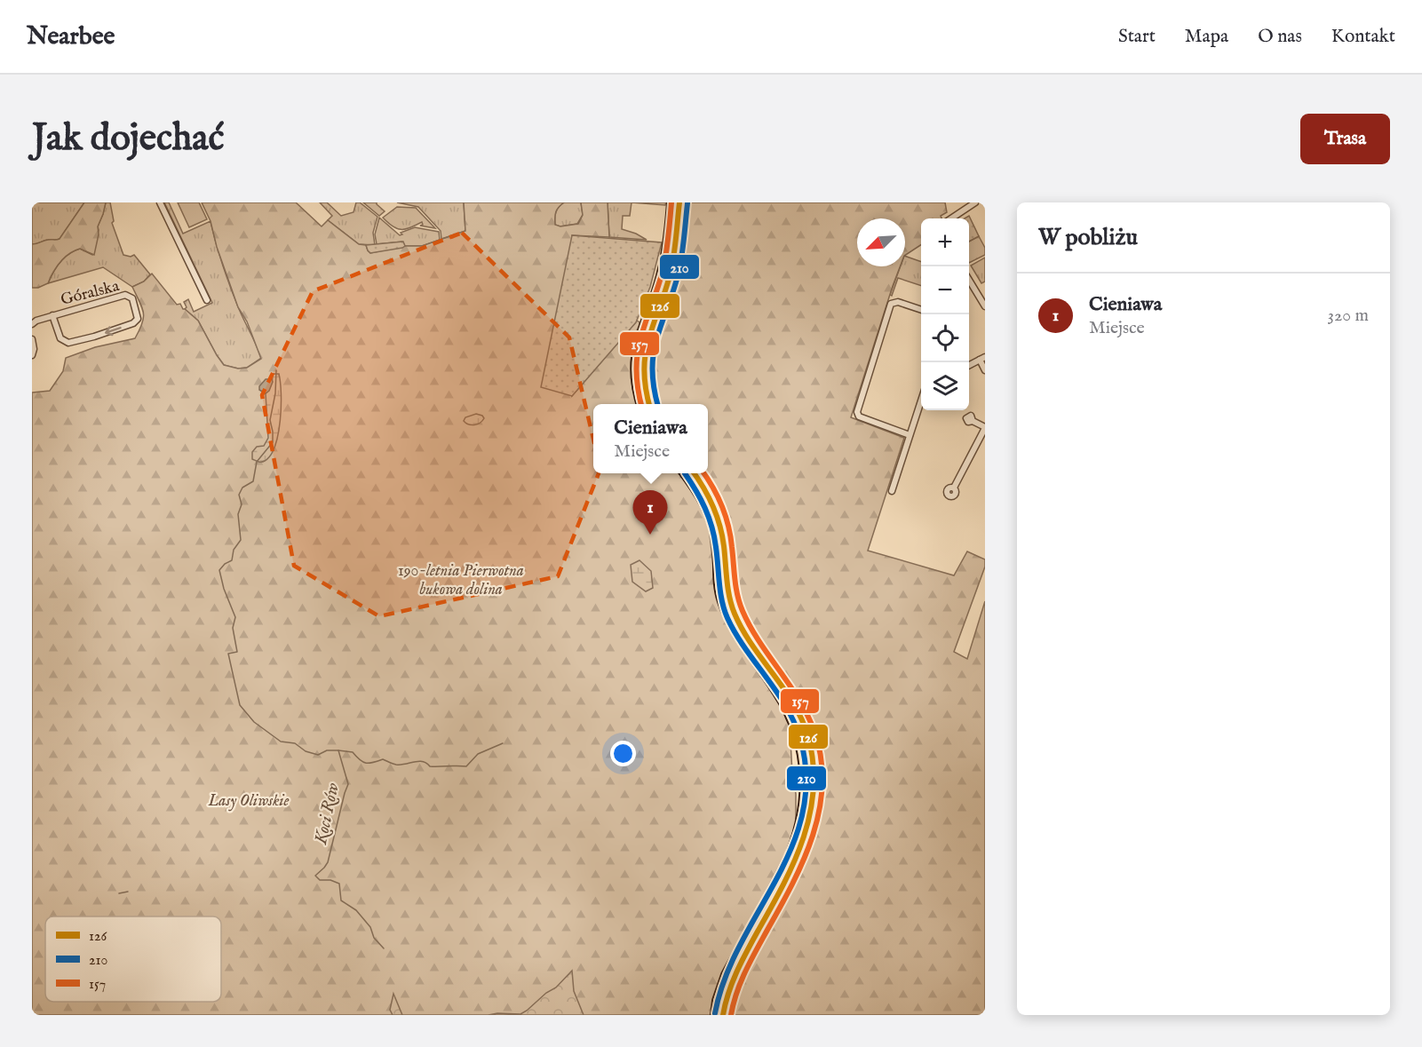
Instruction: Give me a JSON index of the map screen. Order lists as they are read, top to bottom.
{
  "streets": {
    "street": ["Góralska"]
  },
  "water": ["Koci Rów"],
  "parks": ["190-letnia Pierwotna bukowa dolina", "Lasy Oliwskie"],
  "lines": ["transit line 126", "transit line 157", "transit line 210"],
  "legend": ["126", "210", "157"],
  "north": "bottom left",
  "page": {
    "header": "Nearbee",
    "nav": [
      "Start",
      "Mapa",
      "O nas",
      "Kontakt"
    ],
    "buttons": "Trasa",
    "title": "Jak dojechać",
    "heading": "W pobliżu",
    "map_buttons": ["+", "−"],
    "list": [
      {
        "mark": "1",
        "name": "Cieniawa",
        "note": "Miejsce",
        "value": "320 m"
      }
    ],
    "popup": ["Cieniawa", "Miejsce"],
    "pins": "1"
  }
}
